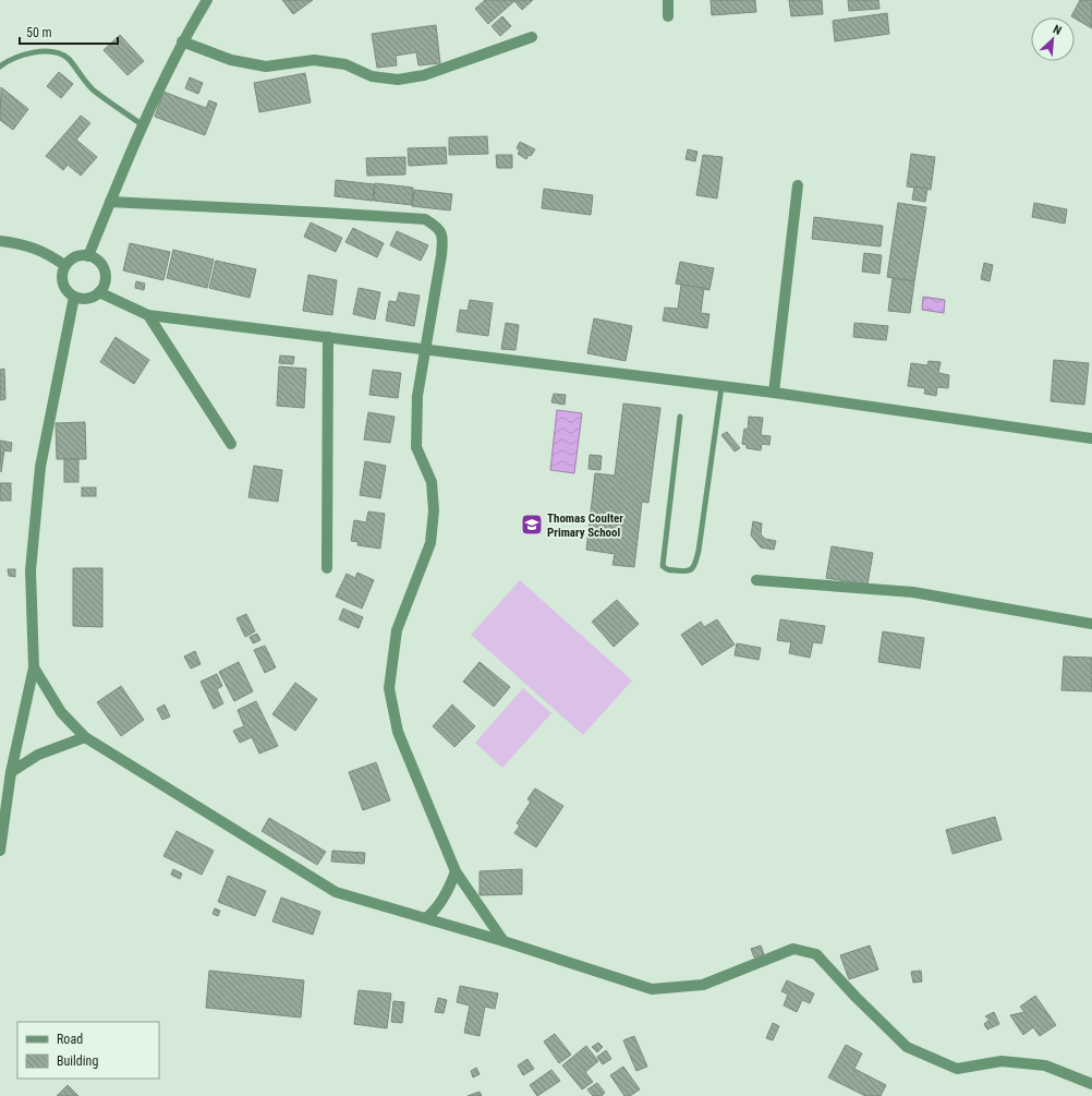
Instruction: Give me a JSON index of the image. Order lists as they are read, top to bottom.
{
  "places": {
    "school or university": ["Thomas Coulter Primary School"]
  },
  "legend": ["Road", "Building"],
  "scale_bar": "50 m",
  "north": "top right"
}
